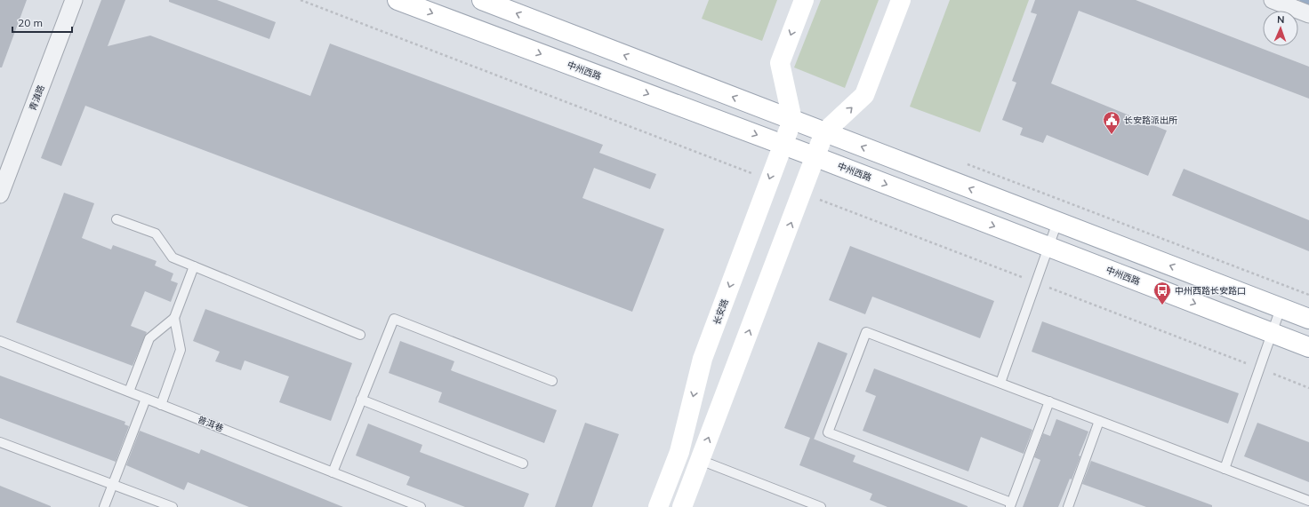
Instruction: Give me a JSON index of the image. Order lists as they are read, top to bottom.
{
  "streets": {
    "main road": ["中州西路", "长安路"],
    "street": ["青滇路"],
    "lane": ["普洱巷"]
  },
  "crossings": [
    ["中州西路", "长安路"]
  ],
  "places": {
    "public building": ["长安路派出所"],
    "bus stop": ["中州西路长安路口"]
  },
  "scale_bar": "20 m",
  "north": "top"
}
